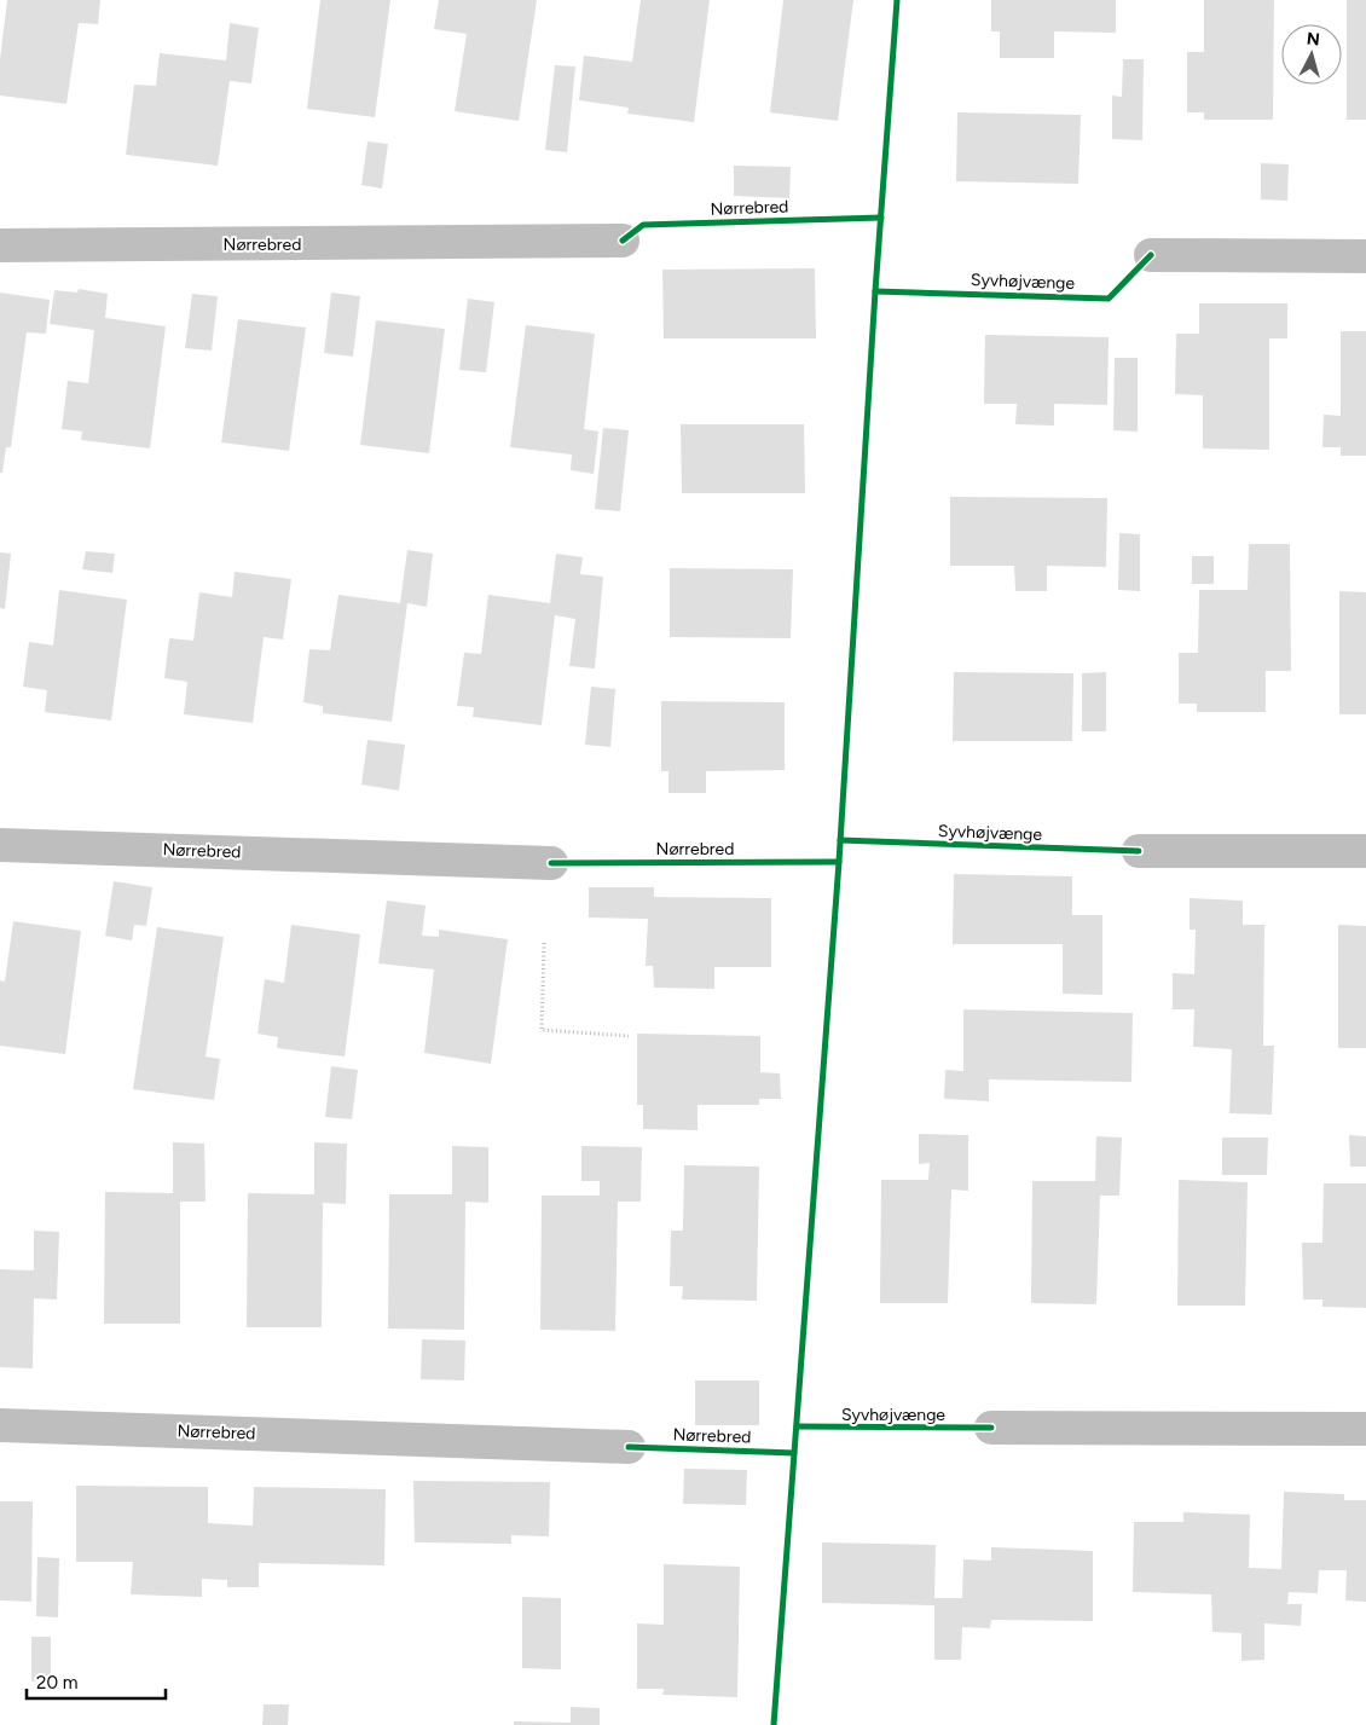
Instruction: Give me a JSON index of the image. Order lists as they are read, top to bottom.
{
  "streets": {
    "street": ["Nørrebred"],
    "cycle path": ["Syvhøjvænge"]
  },
  "scale_bar": "20 m",
  "north": "top"
}
